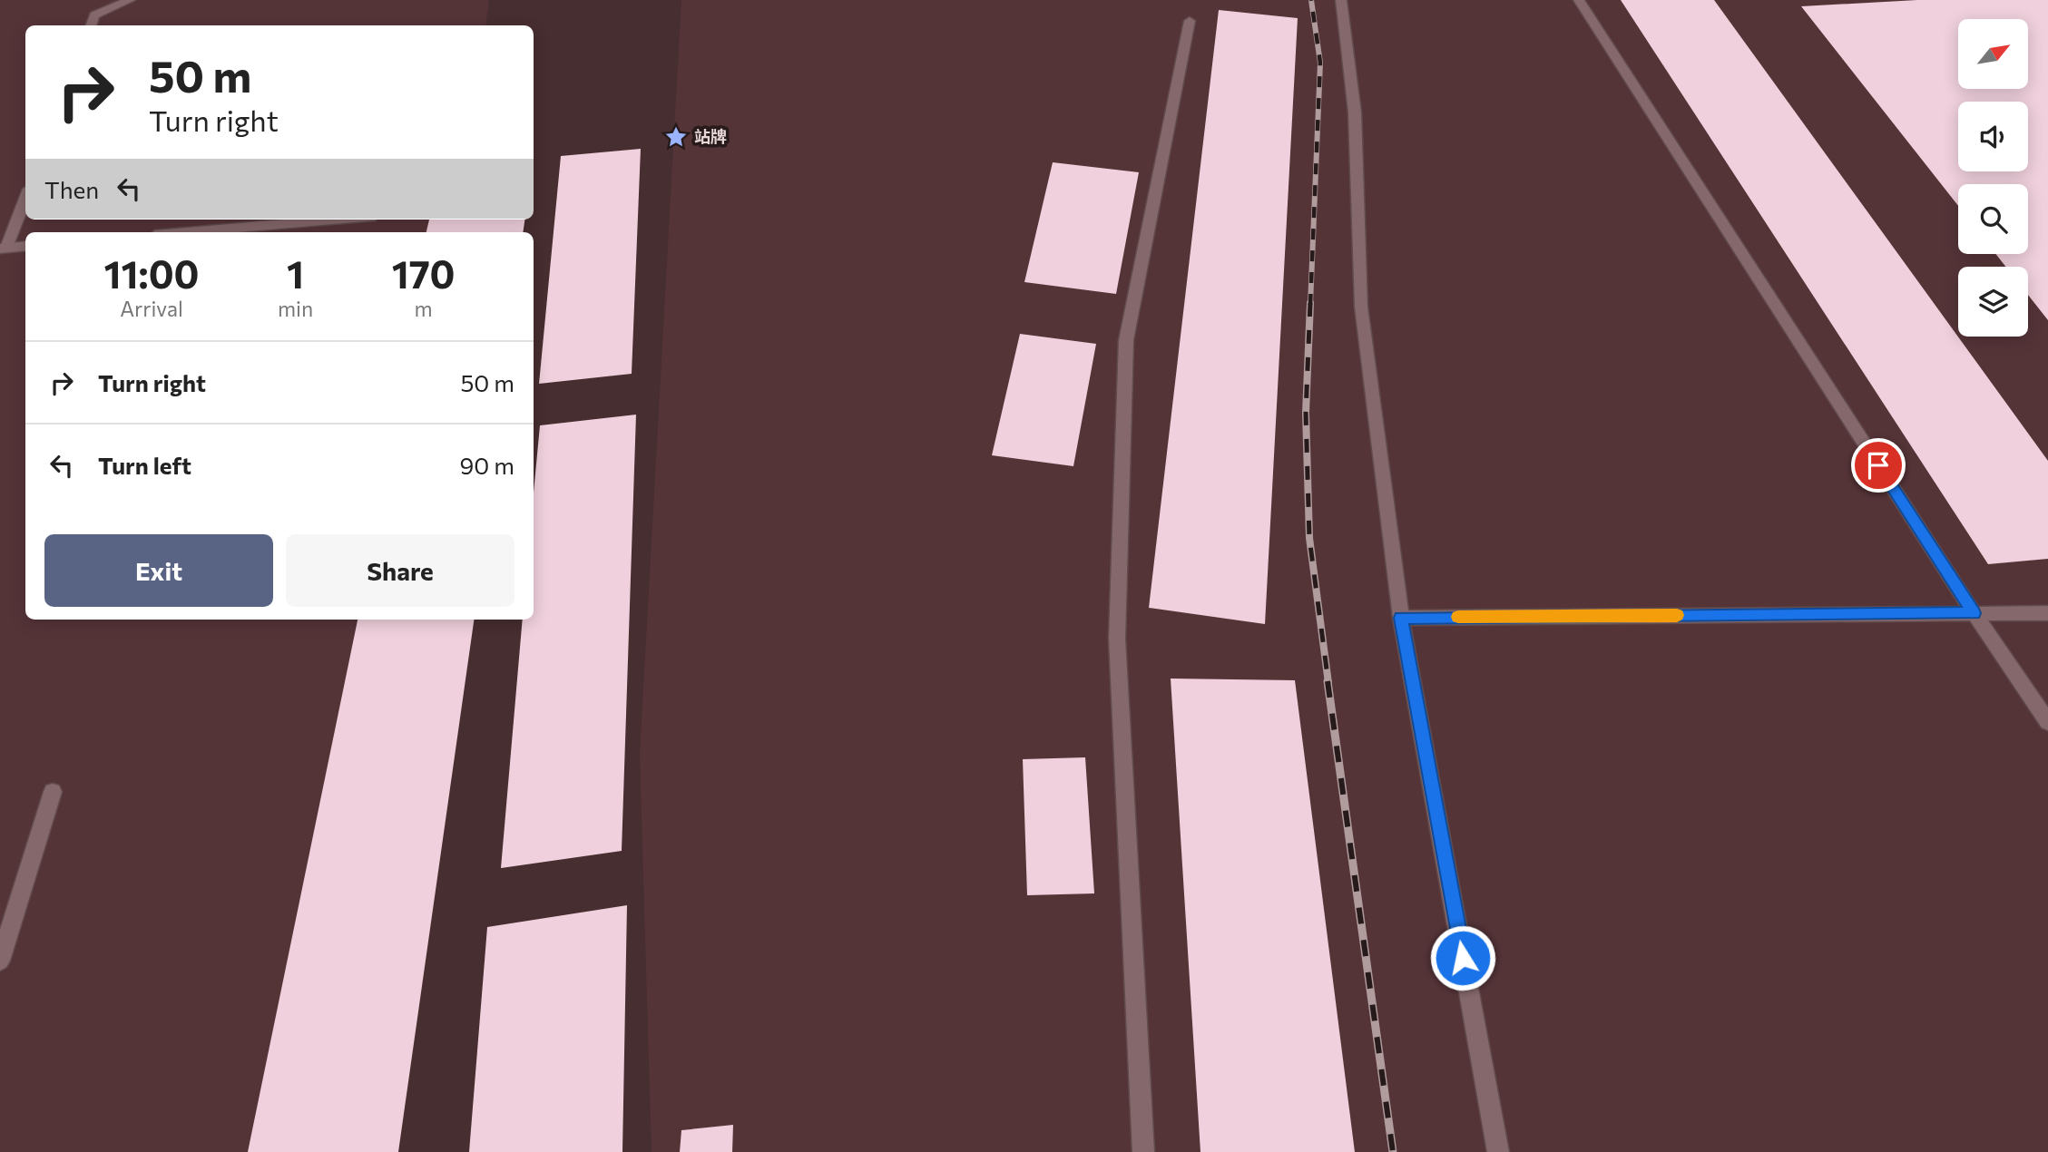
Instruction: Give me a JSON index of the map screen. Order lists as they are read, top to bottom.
{
  "places": {
    "place": ["站牌"]
  },
  "north": "top right",
  "page": {
    "turn": ["50 m", "Turn right"],
    "then": "Then",
    "eta": [
      "11:00",
      "Arrival",
      "1",
      "min",
      "170",
      "m"
    ],
    "list": [
      {
        "name": "Turn right",
        "value": "50 m"
      },
      {
        "name": "Turn left",
        "value": "90 m"
      }
    ],
    "buttons": ["Exit", "Share"]
  }
}
